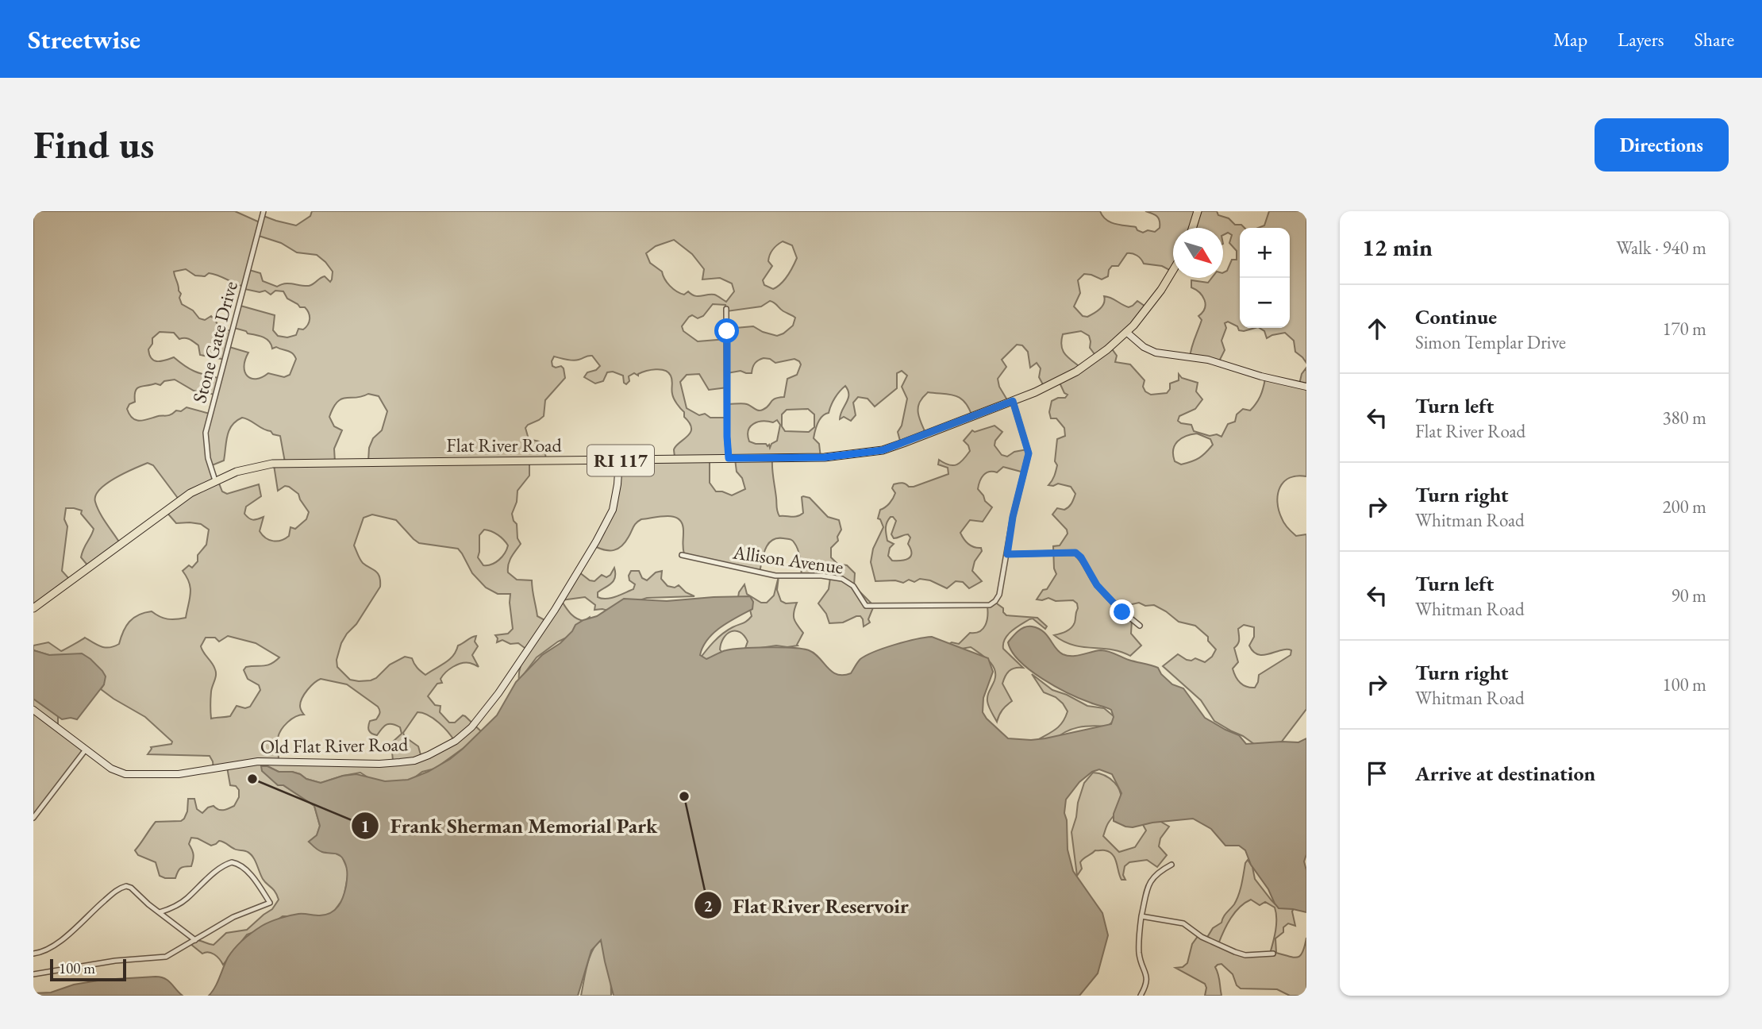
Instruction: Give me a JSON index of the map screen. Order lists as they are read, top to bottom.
{
  "streets": {
    "main road": ["Flat River Road", "RI 117"],
    "street": ["Stone Gate Drive", "Allison Avenue", "Old Flat River Road"]
  },
  "crossings": [
    ["Stone Gate Drive", "Flat River Road"],
    ["Flat River Road", "Old Flat River Road"]
  ],
  "places": ["Frank Sherman Memorial Park", "Flat River Reservoir"],
  "scale_bar": "100 m",
  "north": "bottom right",
  "page": {
    "header": "Streetwise",
    "nav": ["Map", "Layers", "Share"],
    "buttons": "Directions",
    "title": "Find us",
    "heading": ["12 min", "Walk · 940 m"],
    "map_buttons": ["+", "−"],
    "list": [
      ["Continue", "Simon Templar Drive", "170 m"],
      ["Turn left", "Flat River Road", "380 m"],
      ["Turn right", "Whitman Road", "200 m"],
      ["Turn left", "Whitman Road", "90 m"],
      ["Turn right", "Whitman Road", "100 m"],
      "Arrive at destination"
    ],
    "scale": "100 m"
  }
}
